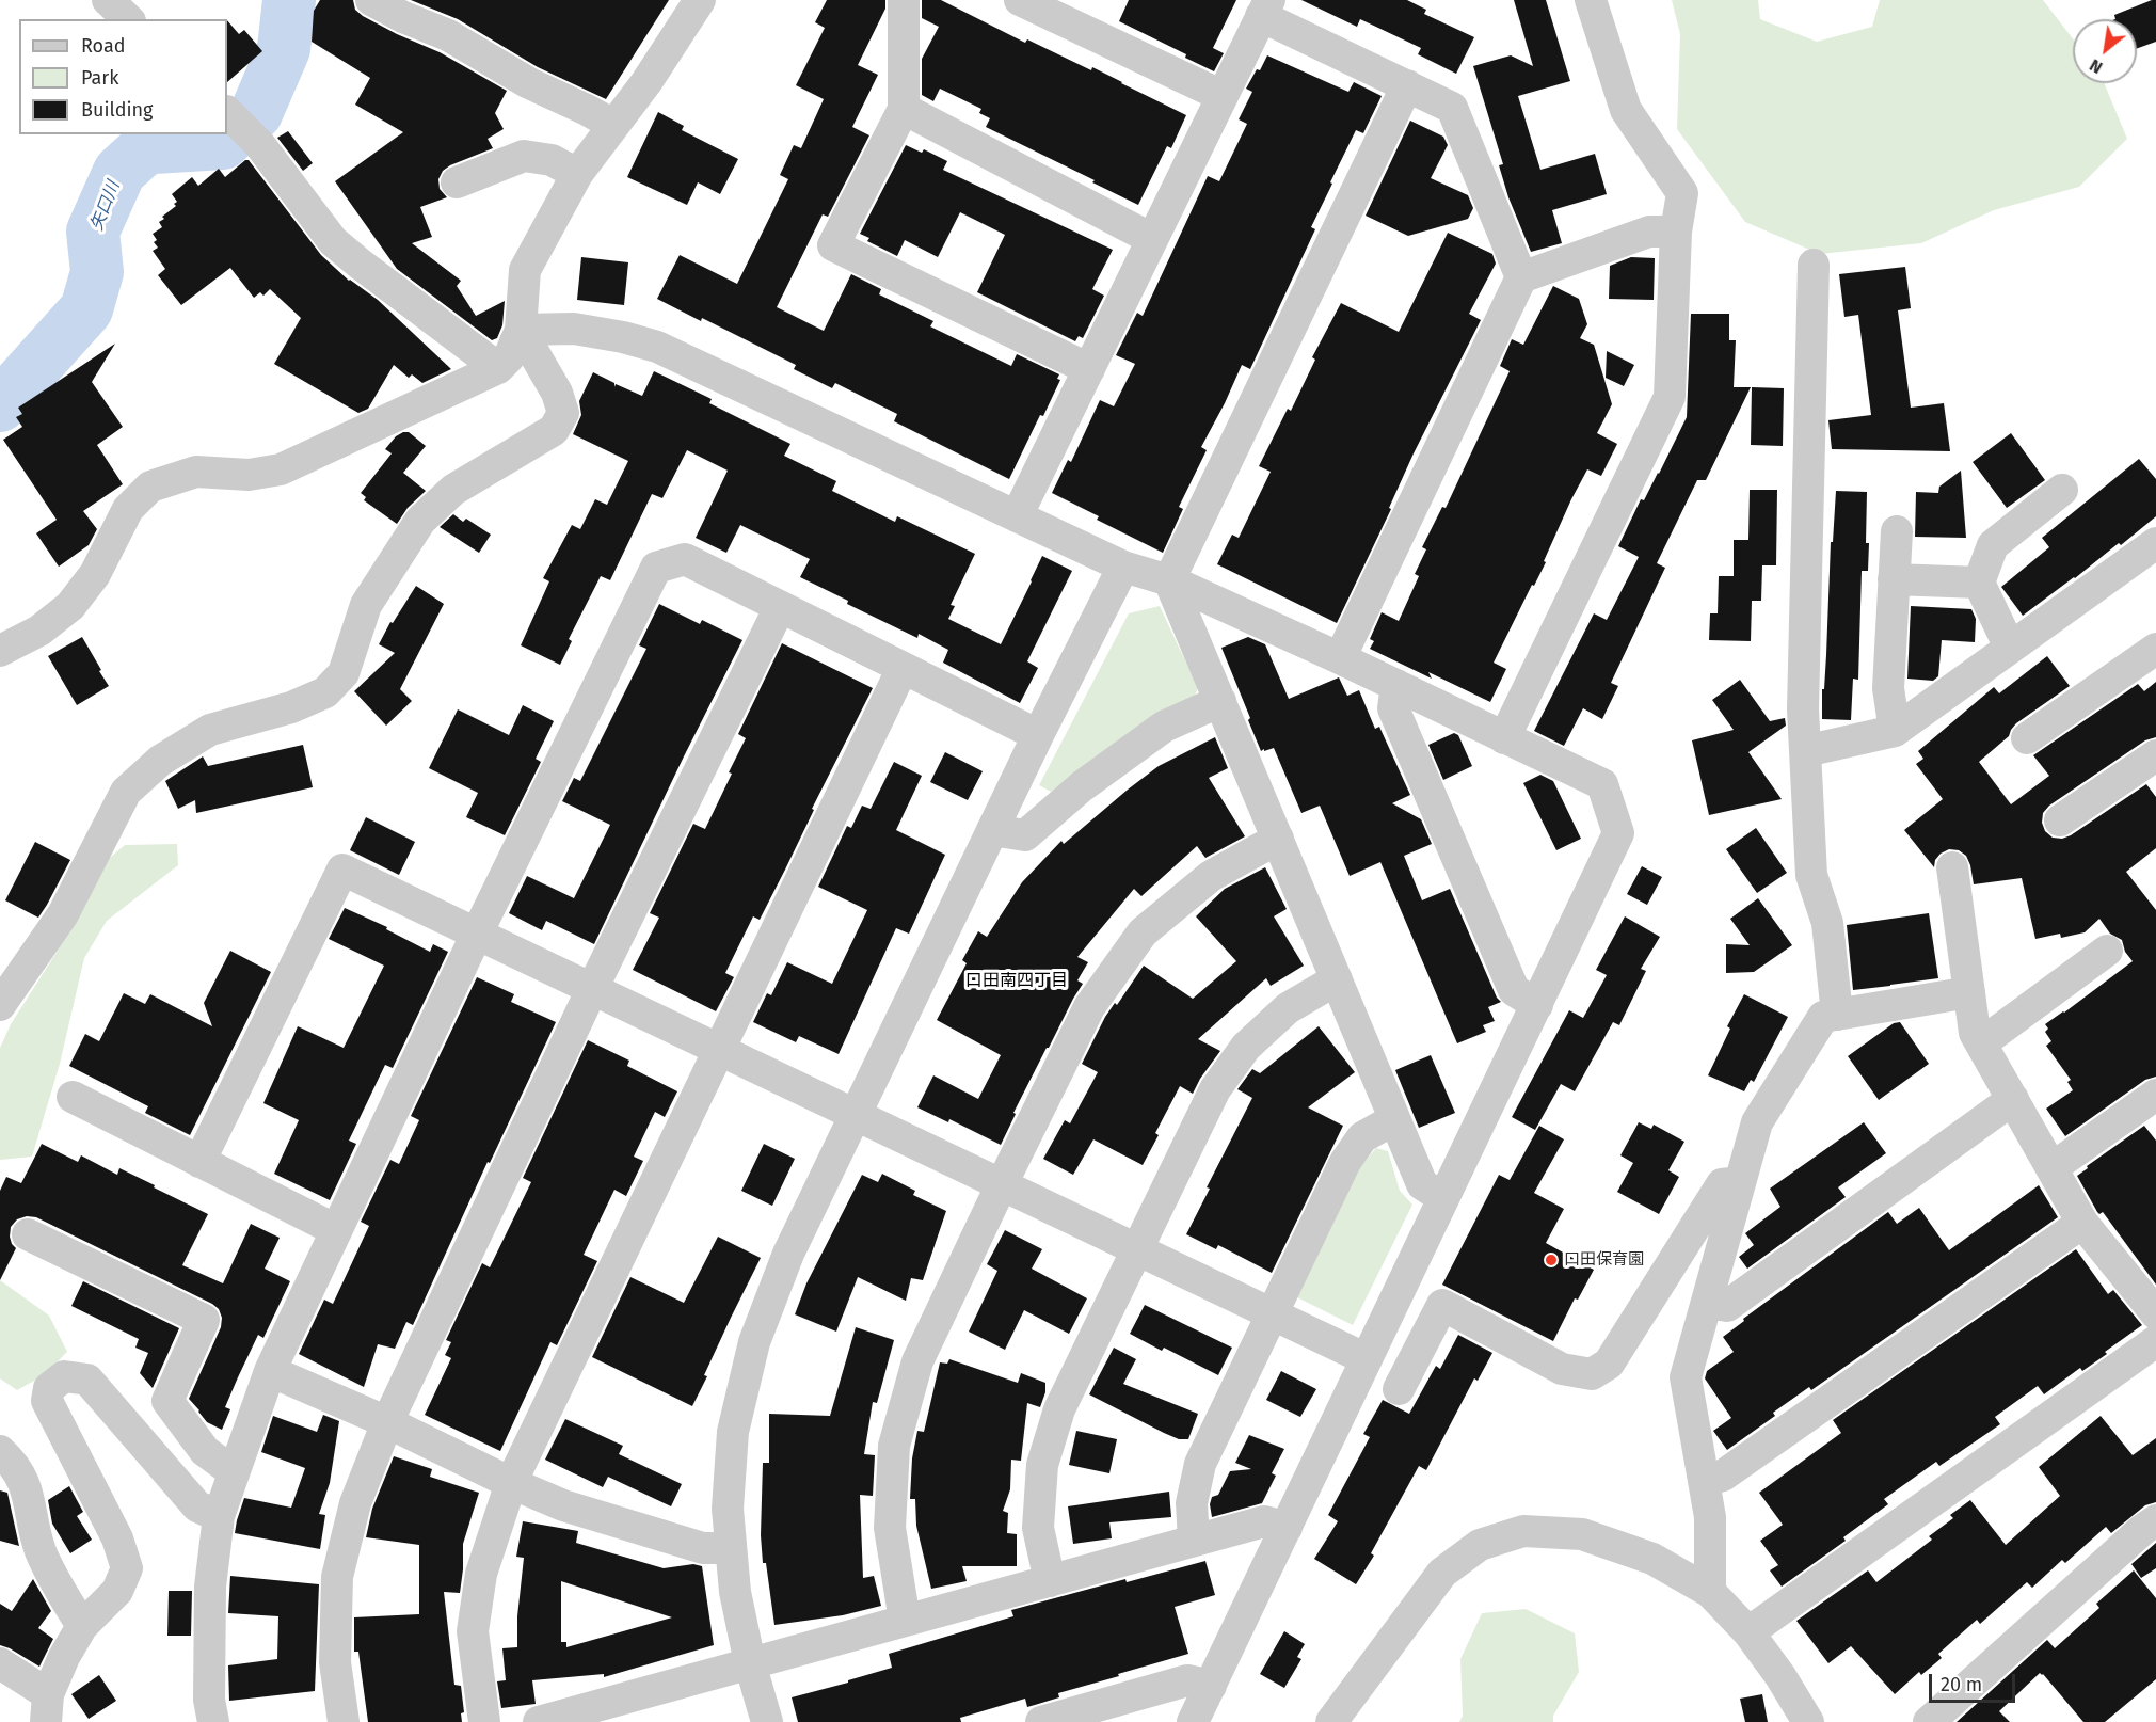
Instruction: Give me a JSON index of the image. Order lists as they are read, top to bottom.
{
  "districts": ["口田南四丁目"],
  "water": ["矢口川"],
  "places": ["口田保育園"],
  "legend": ["Road", "Park", "Building"],
  "scale_bar": "20 m",
  "north": "bottom left"
}
